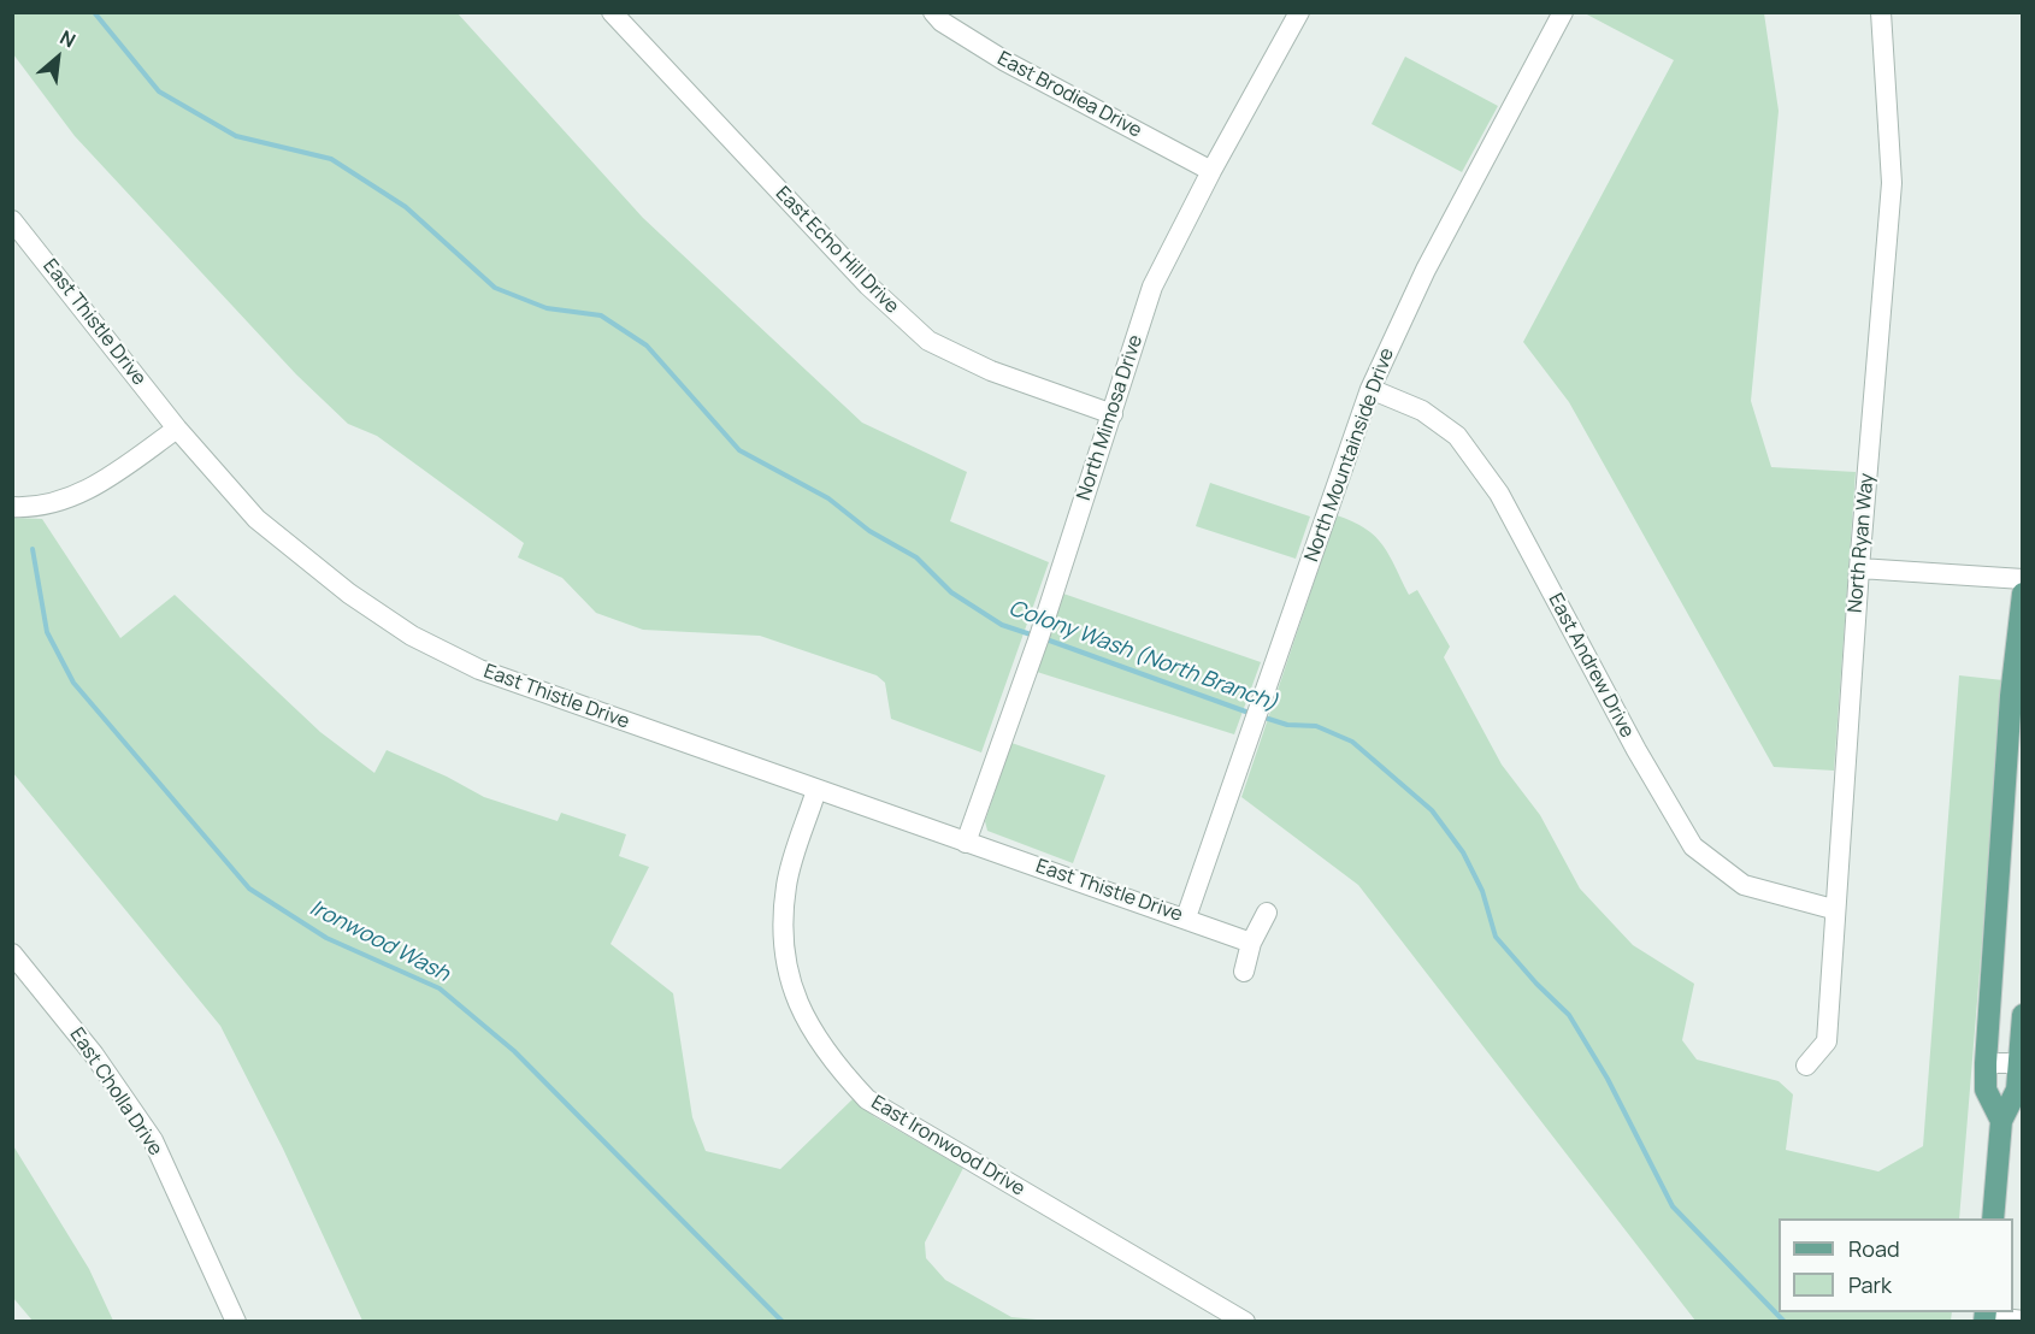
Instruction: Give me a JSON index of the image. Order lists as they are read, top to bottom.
{
  "streets": {
    "street": [
      "East Brodiea Drive",
      "East Echo Hill Drive",
      "East Thistle Drive",
      "North Mimosa Drive",
      "North Mountainside Drive",
      "North Ryan Way",
      "East Andrew Drive",
      "East Cholla Drive",
      "East Ironwood Drive"
    ]
  },
  "crossings": [
    ["East Brodiea Drive", "North Mimosa Drive"],
    ["East Echo Hill Drive", "North Mimosa Drive"],
    ["East Thistle Drive", "North Mimosa Drive"],
    ["East Thistle Drive", "North Mountainside Drive"],
    ["East Thistle Drive", "East Ironwood Drive"],
    ["North Mountainside Drive", "East Andrew Drive"],
    ["North Ryan Way", "East Andrew Drive"]
  ],
  "water": ["Colony Wash (North Branch)", "Ironwood Wash"],
  "legend": ["Road", "Park"],
  "north": "top right"
}
